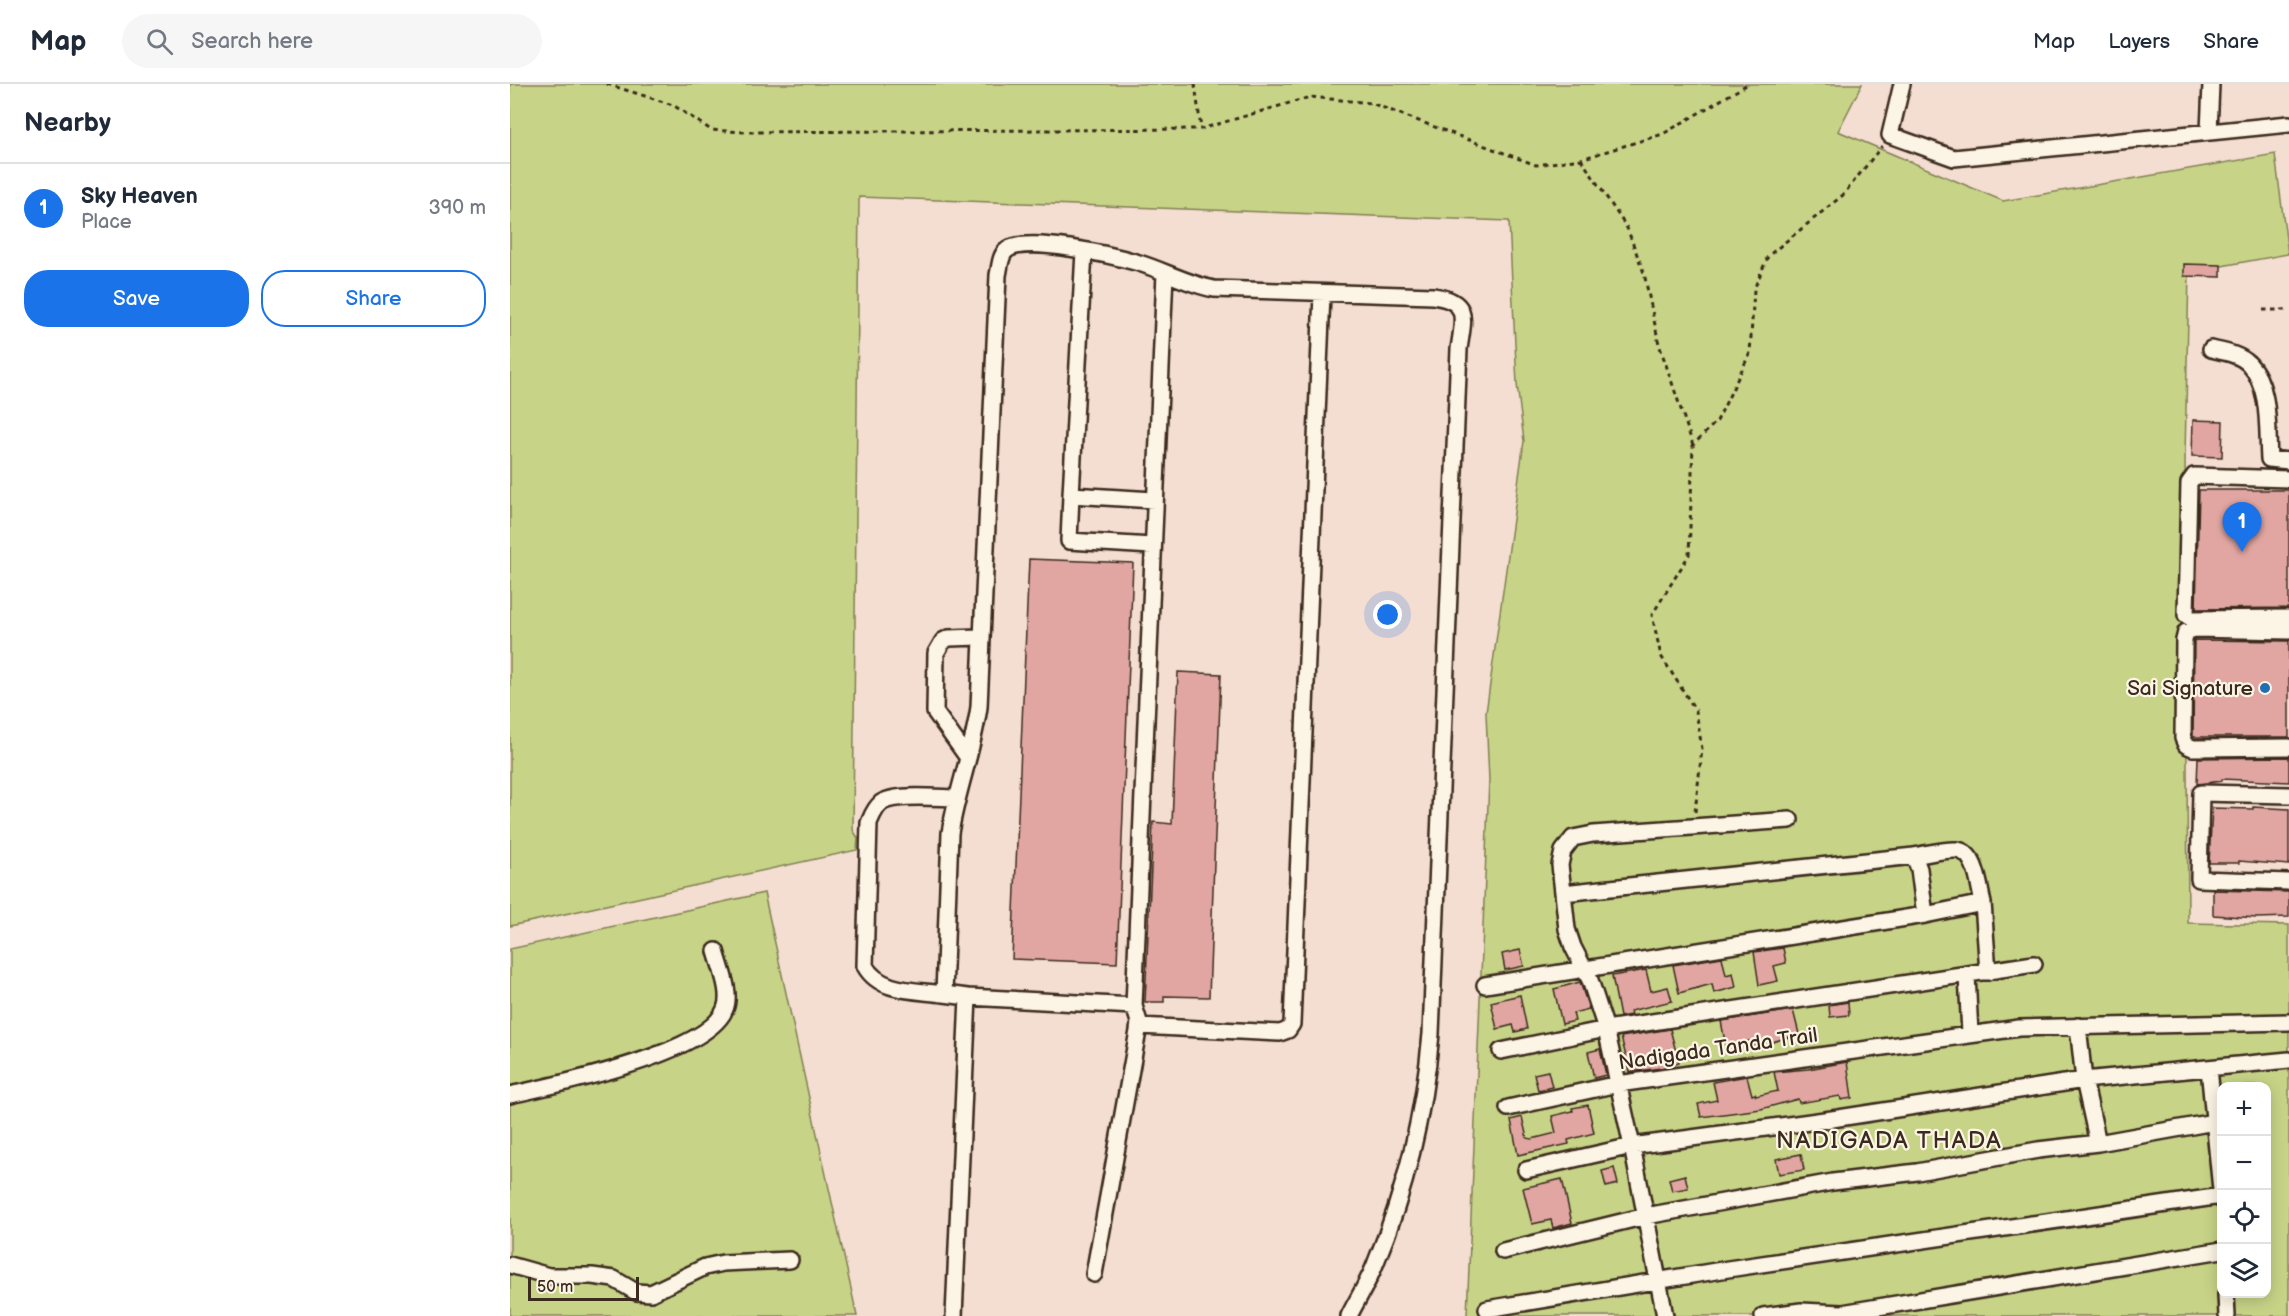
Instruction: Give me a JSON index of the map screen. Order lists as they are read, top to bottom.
{
  "streets": {
    "street": ["Nadigada Tanda Trail"]
  },
  "districts": ["NADIGADA THADA"],
  "places": ["Sai Signature"],
  "scale_bar": "50 m",
  "page": {
    "header": "Map",
    "search": "Search here",
    "nav": ["Map", "Layers", "Share"],
    "heading": "Nearby",
    "list": [
      {
        "mark": "1",
        "name": "Sky Heaven",
        "note": "Place",
        "value": "390 m"
      }
    ],
    "buttons": ["Save", "Share"],
    "pins": "1",
    "map_buttons": ["+", "−"],
    "scale": "50 m"
  }
}
